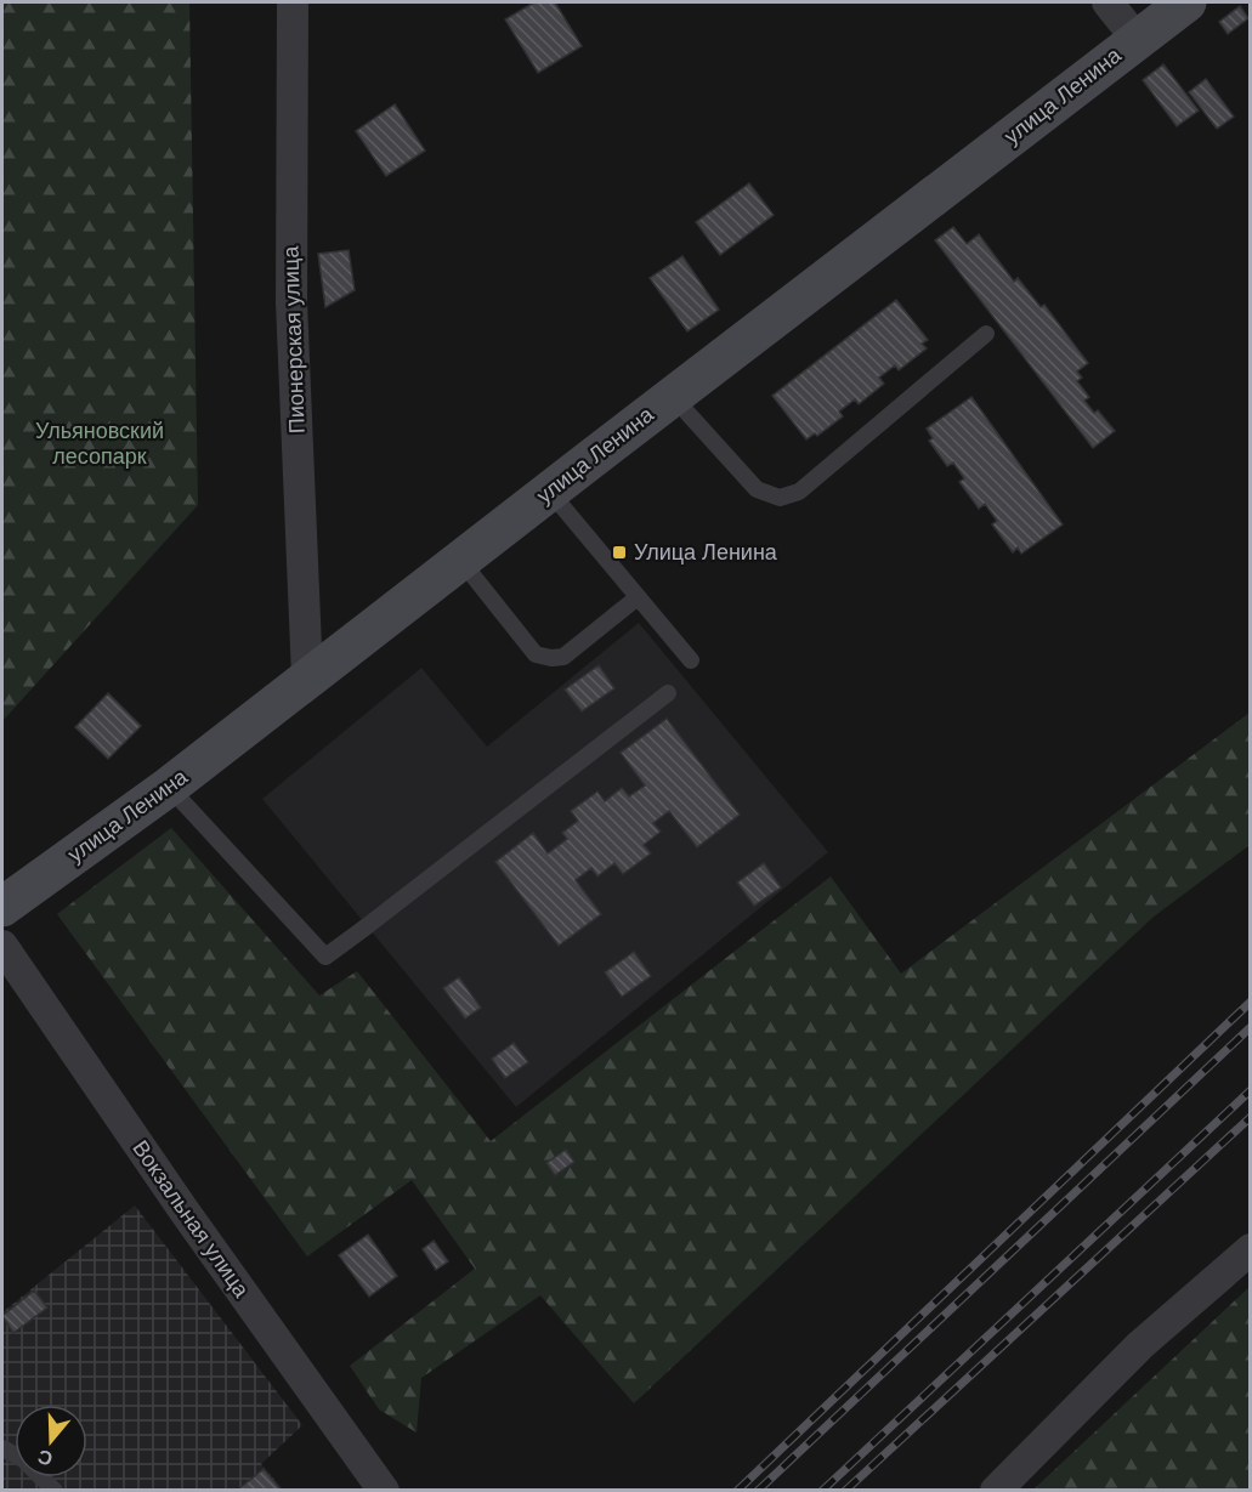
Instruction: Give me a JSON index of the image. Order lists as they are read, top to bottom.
{
  "streets": {
    "street": ["улица Ленина", "Пионерская улица", "Вокзальная улица"]
  },
  "crossings": [
    ["улица Ленина", "Пионерская улица"]
  ],
  "parks": ["Ульяновский лесопарк"],
  "places": {
    "transit": ["Улица Ленина"]
  },
  "north": "bottom"
}
